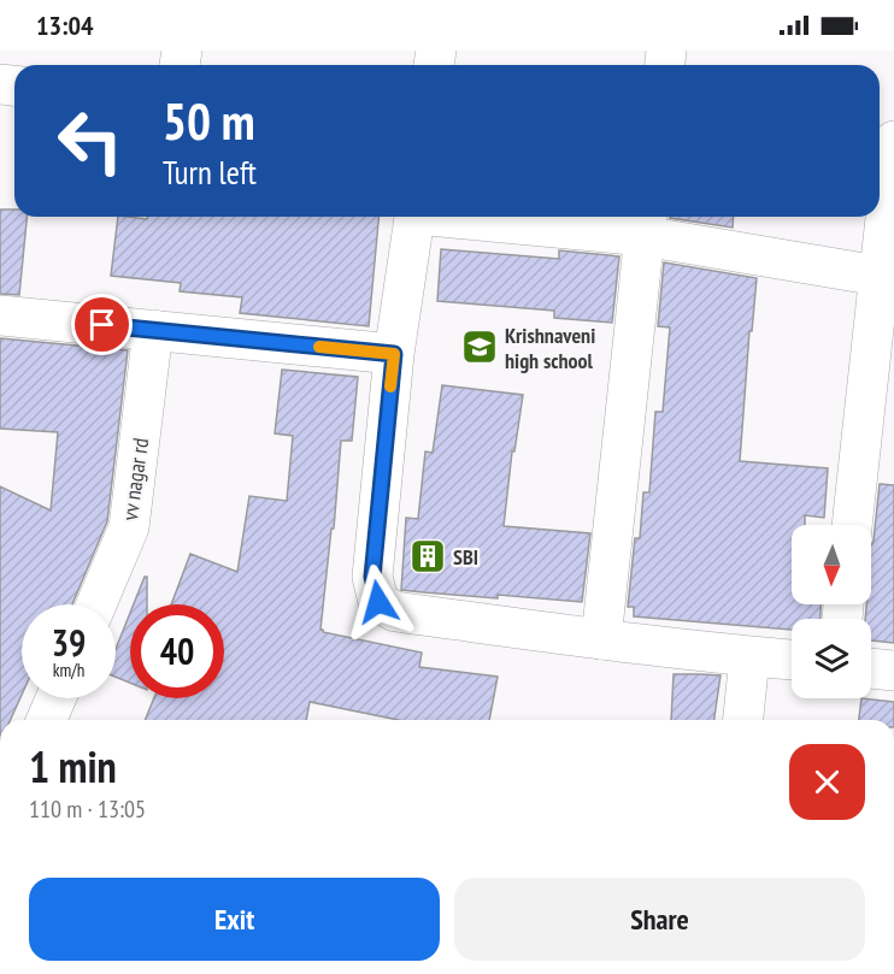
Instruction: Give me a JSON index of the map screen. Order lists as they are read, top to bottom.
{
  "streets": {
    "street": ["vv nagar rd"]
  },
  "places": {
    "school or university": ["Krishnaveni high school"],
    "building": ["SBI"]
  },
  "north": "bottom",
  "page": {
    "status": "13:04",
    "turn": ["50 m", "Turn left"],
    "speed": "39 km/h",
    "limit": "40",
    "heading": ["1 min", "110 m · 13:05"],
    "buttons": ["Exit", "Share"]
  }
}
